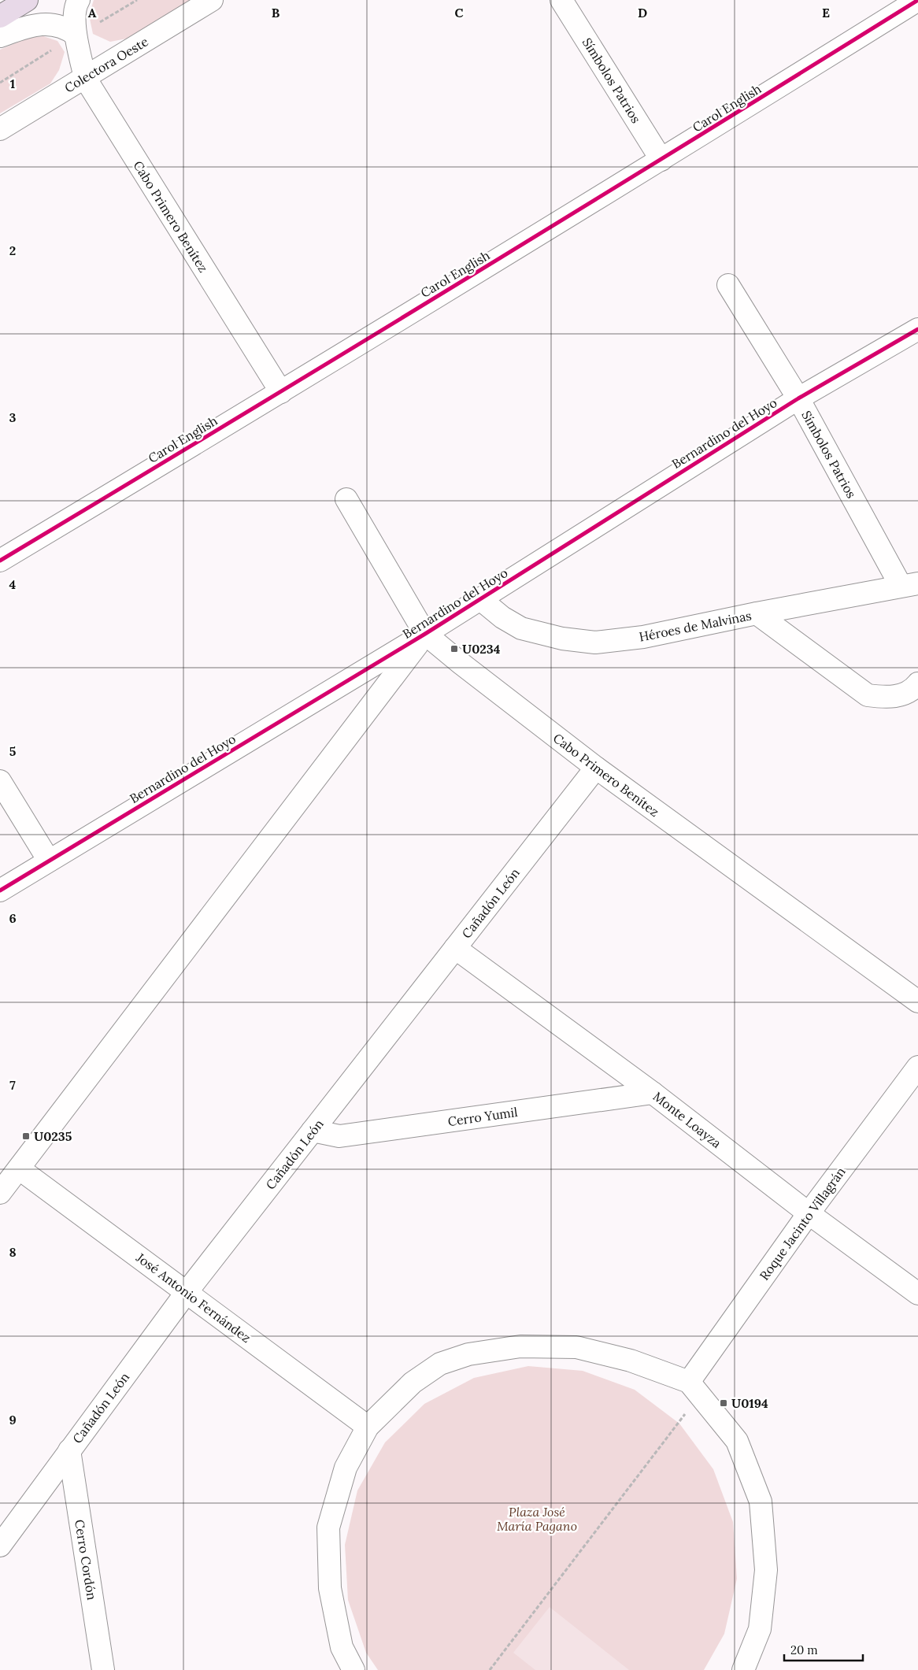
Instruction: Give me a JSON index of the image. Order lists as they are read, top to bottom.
{
  "streets": {
    "street": [
      "Colectora Oeste",
      "Símbolos Patrios",
      "Carol English",
      "Cabo Primero Benítez",
      "Bernardino del Hoyo",
      "Héroes de Malvinas",
      "Cañadón León",
      "Cerro Yumil",
      "Monte Loayza",
      "Roque Jacinto Villagrán",
      "José Antonio Fernández",
      "Cerro Cordón"
    ]
  },
  "crossings": [
    ["Colectora Oeste", "Cabo Primero Benítez"],
    ["Símbolos Patrios", "Carol English"],
    ["Símbolos Patrios", "Bernardino del Hoyo"],
    ["Símbolos Patrios", "Héroes de Malvinas"],
    ["Carol English", "Cabo Primero Benítez"],
    ["Cabo Primero Benítez", "Bernardino del Hoyo"],
    ["Cabo Primero Benítez", "Cañadón León"],
    ["Bernardino del Hoyo", "Héroes de Malvinas"],
    ["Cañadón León", "Cerro Yumil"],
    ["Cañadón León", "Monte Loayza"],
    ["Cañadón León", "José Antonio Fernández"],
    ["Cañadón León", "Cerro Cordón"],
    ["Cerro Yumil", "Monte Loayza"],
    ["Monte Loayza", "Roque Jacinto Villagrán"]
  ],
  "parks": ["Plaza José María Pagano"],
  "places": {
    "transit": ["U0234", "U0235", "U0194"]
  },
  "scale_bar": "20 m",
  "grid": {
    "columns": [
      "A",
      "B",
      "C",
      "D",
      "E"
    ],
    "rows": [
      "1",
      "2",
      "3",
      "4",
      "5",
      "6",
      "7",
      "8",
      "9"
    ]
  }
}
